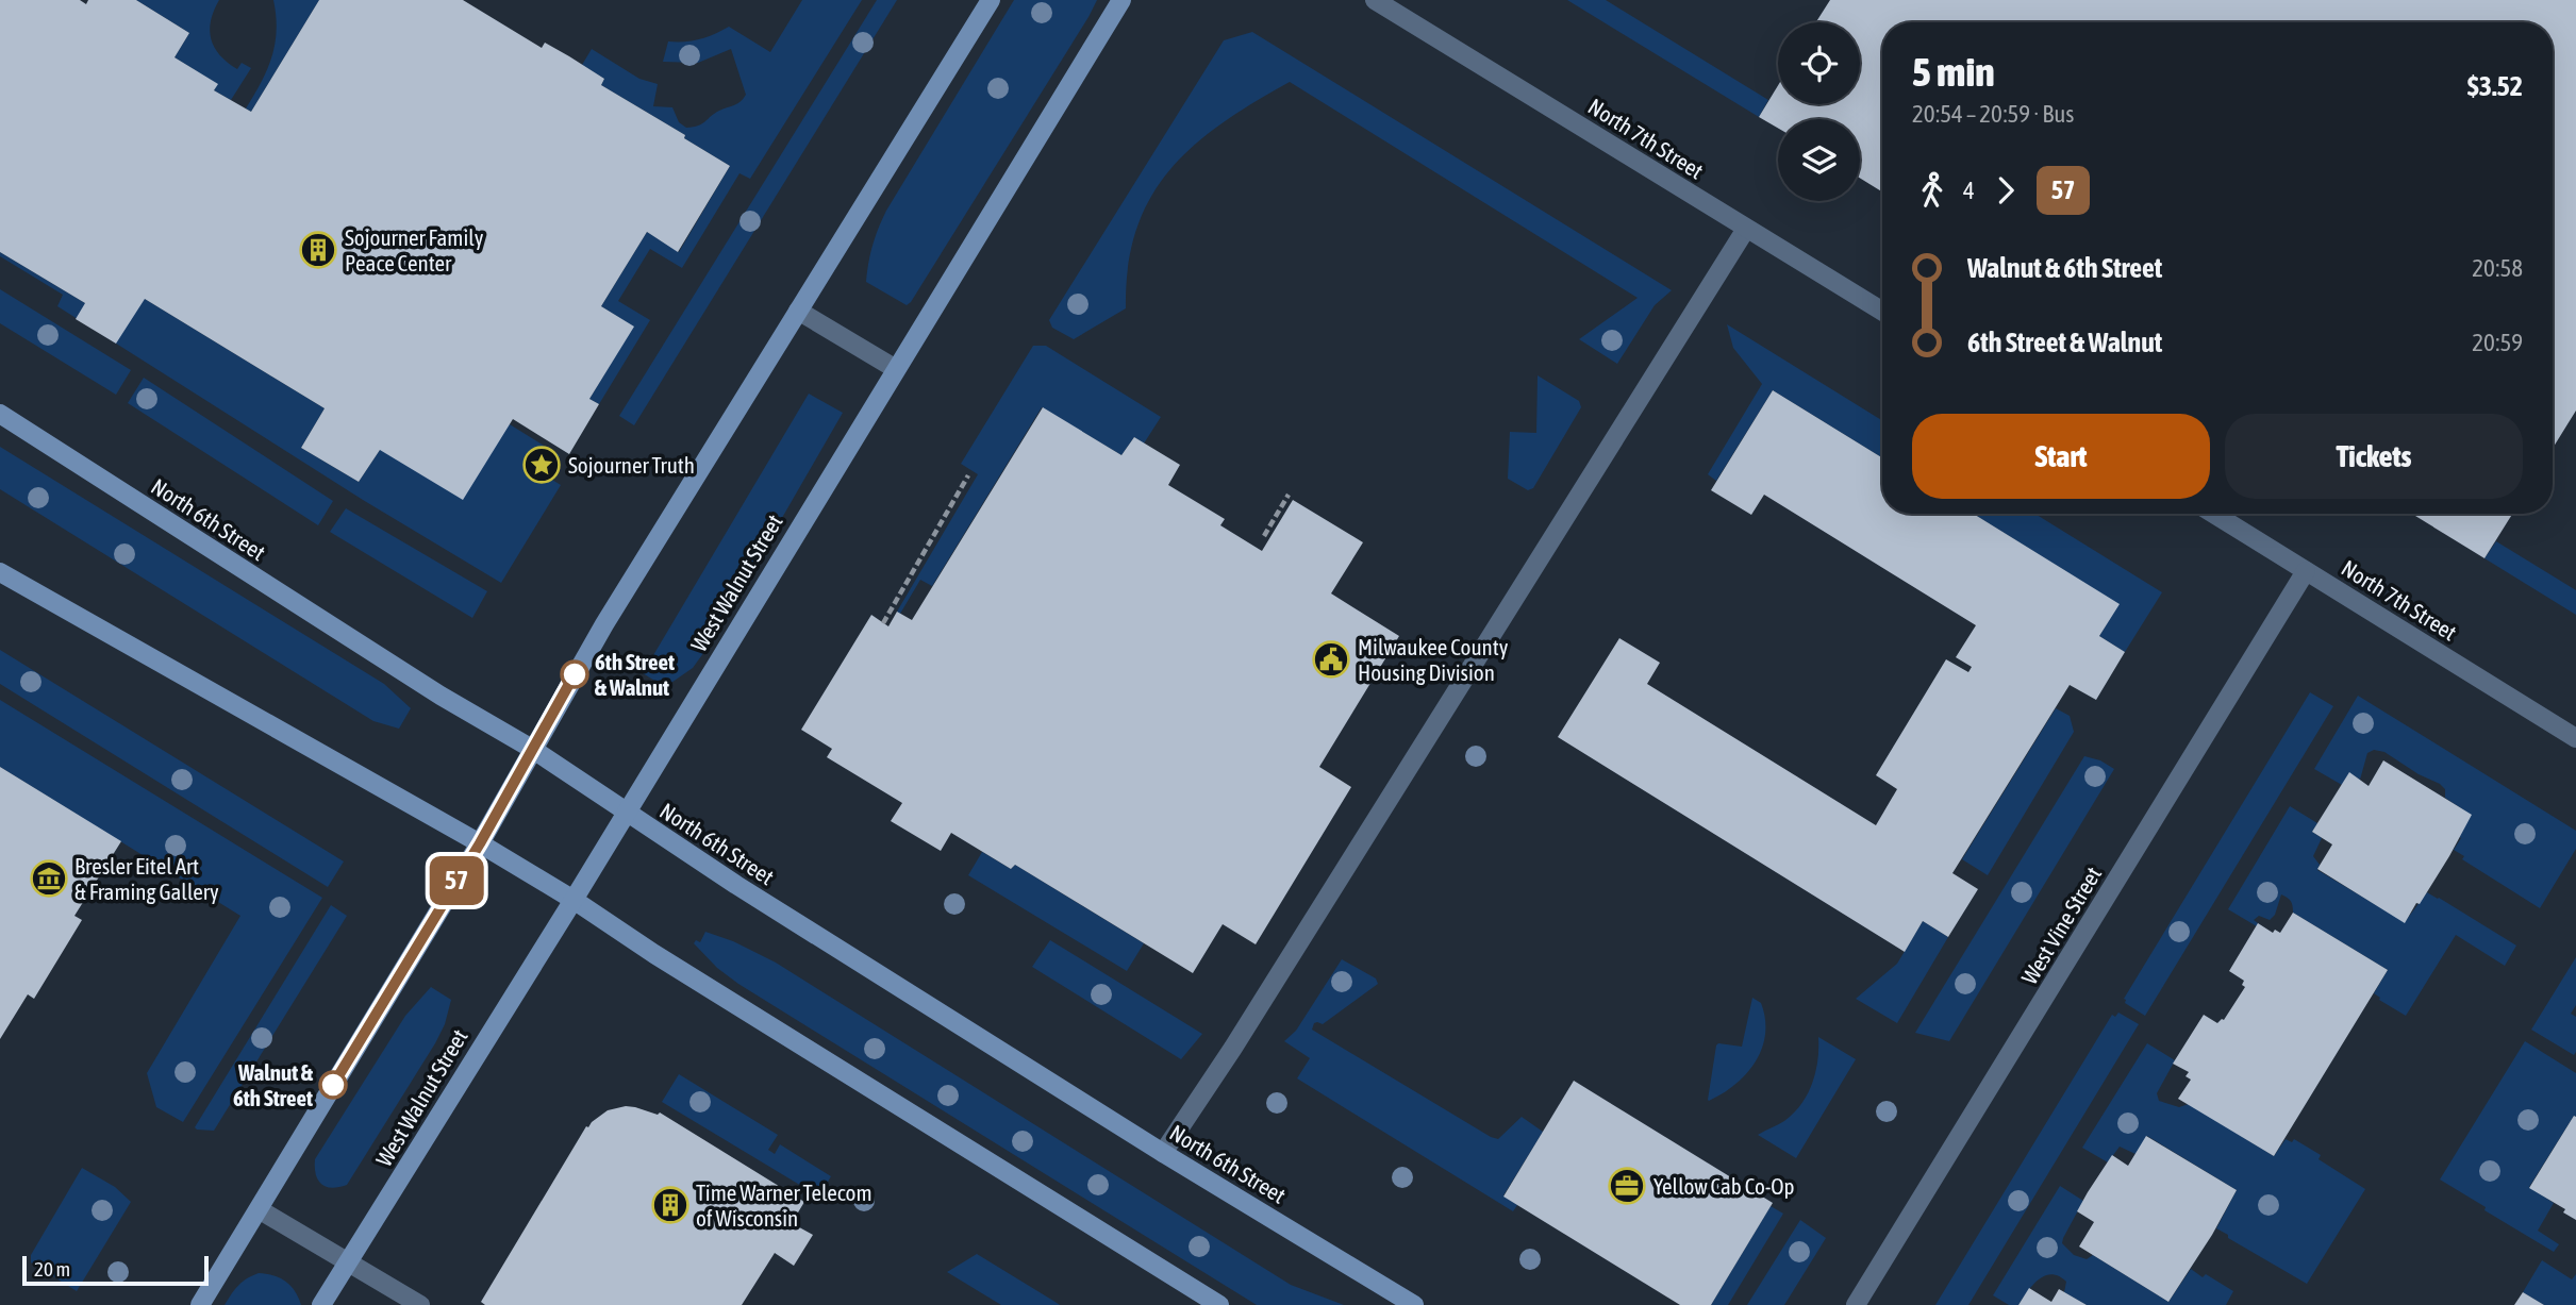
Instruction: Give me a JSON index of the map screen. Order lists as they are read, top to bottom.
{
  "streets": {
    "main road": ["North 6th Street", "West Walnut Street"],
    "street": ["North 7th Street", "West Vine Street"]
  },
  "crossings": [
    ["North 7th Street", "West Vine Street"],
    ["North 6th Street", "West Walnut Street"]
  ],
  "places": {
    "building": ["Sojourner Family Peace Center", "Time Warner Telecom of Wisconsin"],
    "place": ["Sojourner Truth"],
    "public building": ["Milwaukee County Housing Division"],
    "other": ["6th Street & Walnut", "Walnut & 6th Street"],
    "museum": ["Bresler Eitel Art & Framing Gallery"],
    "office": ["Yellow Cab Co-Op"]
  },
  "lines": ["bus line 57"],
  "scale_bar": "20 m",
  "page": {
    "on_map": "57",
    "heading": ["5 min", "20:54 – 20:59 · Bus", "$3.52"],
    "legs": ["4", "57"],
    "list": [
      {
        "name": "Walnut & 6th Street",
        "value": "20:58"
      },
      {
        "name": "6th Street & Walnut",
        "value": "20:59"
      }
    ],
    "buttons": ["Start", "Tickets"],
    "scale": "20 m"
  }
}
